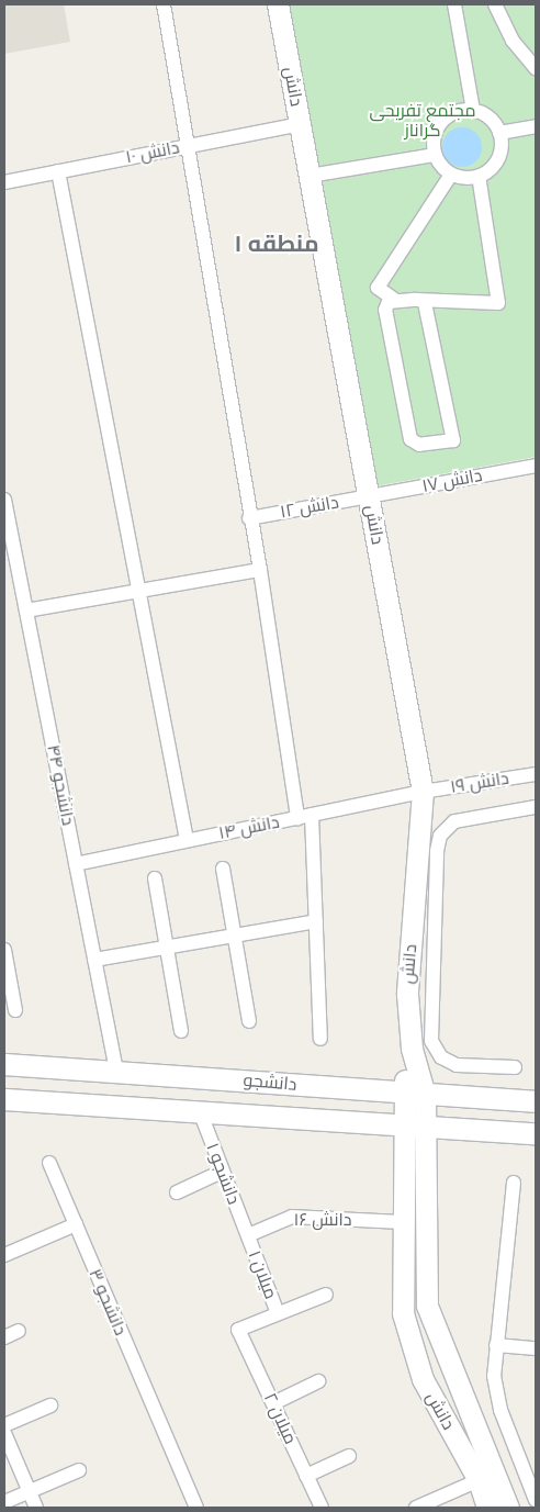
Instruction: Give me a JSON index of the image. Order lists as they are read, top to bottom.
{
  "streets": {
    "main road": ["دانش", "دانشجو"],
    "street": [
      "دانش ۱۰",
      "دانش ۱۷",
      "دانش ۱۲",
      "دانش ۱۹",
      "دانشجو ۴۴",
      "دانش ۱۴",
      "دانشجو ۱",
      "دانش ۱۶",
      "میلان ۱",
      "دانشجو ۳",
      "میلان ۲"
    ]
  },
  "crossings": [
    ["دانش", "دانش ۱۰"],
    ["دانش", "دانش ۱۷"],
    ["دانش", "دانش ۱۲"],
    ["دانش", "دانش ۱۹"],
    ["دانش", "دانش ۱۴"],
    ["دانش", "دانشجو"],
    ["دانش", "دانش ۱۶"],
    ["دانش ۱۷", "دانش ۱۲"],
    ["دانش ۱۹", "دانش ۱۴"],
    ["دانشجو ۴۴", "دانش ۱۴"],
    ["دانشجو ۴۴", "دانشجو"],
    ["دانشجو", "دانشجو ۱"],
    ["دانشجو ۱", "دانش ۱۶"],
    ["دانشجو ۱", "میلان ۱"],
    ["دانش ۱۶", "میلان ۱"],
    ["میلان ۱", "میلان ۲"]
  ],
  "districts": ["منطقه ۱"],
  "parks": ["مجتمع تفریحی گراناز"]
}
